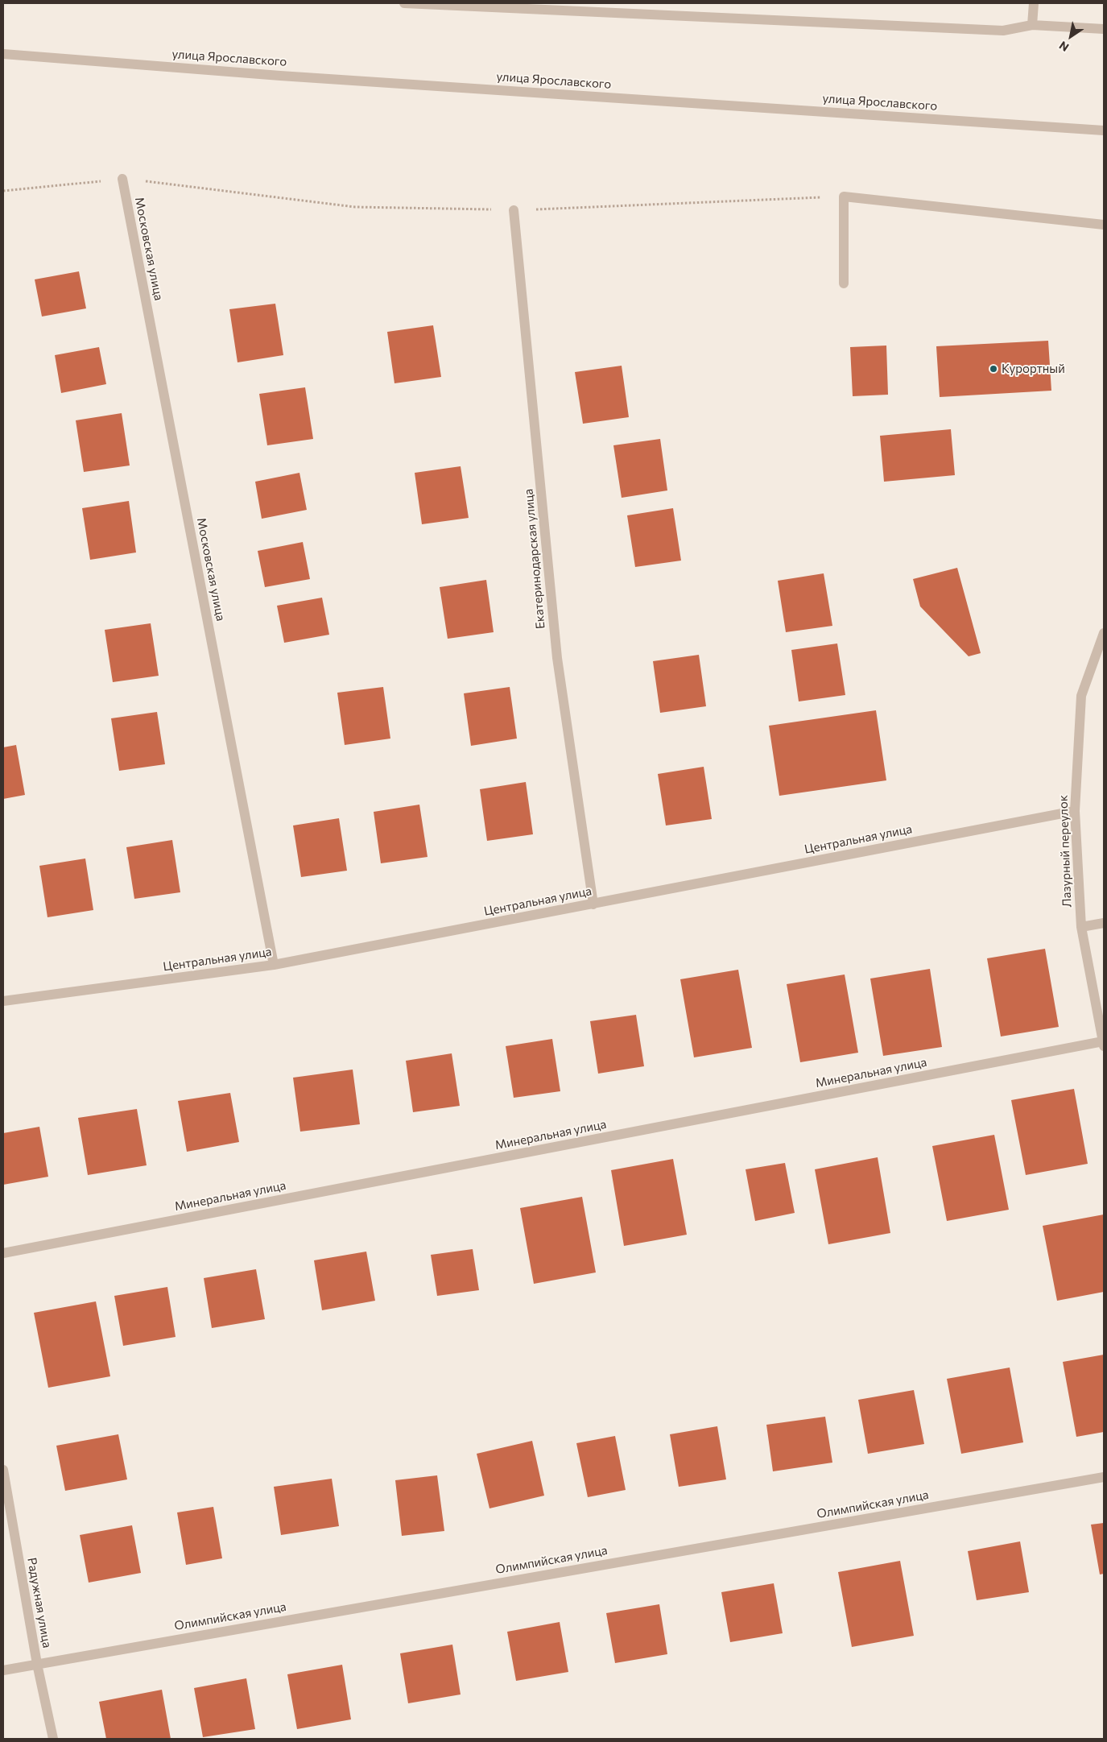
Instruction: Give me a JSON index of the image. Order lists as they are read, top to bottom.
{
  "streets": {
    "street": [
      "улица Ярославского",
      "Московская улица",
      "Екатеринодарская улица",
      "Центральная улица",
      "Лазурный переулок",
      "Минеральная улица",
      "Олимпийская улица",
      "Радужная улица"
    ]
  },
  "crossings": [
    ["Московская улица", "Центральная улица"],
    ["Екатеринодарская улица", "Центральная улица"],
    ["Центральная улица", "Лазурный переулок"],
    ["Лазурный переулок", "Минеральная улица"],
    ["Олимпийская улица", "Радужная улица"]
  ],
  "places": ["Курортный"],
  "north": "bottom left"
}
